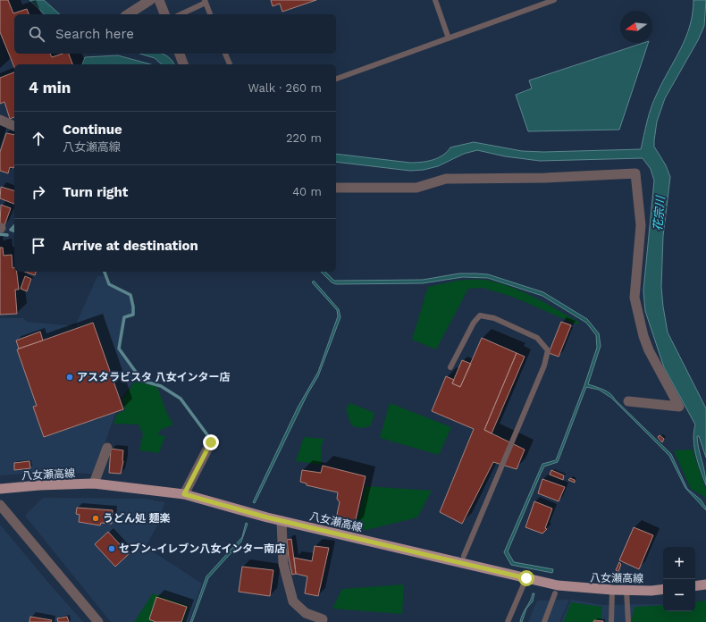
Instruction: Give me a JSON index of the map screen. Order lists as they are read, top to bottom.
{
  "streets": {
    "main road": ["八女瀬高線"]
  },
  "water": ["花宗川"],
  "places": ["アスタラビスタ 八女インター店", "うどん処 麺楽", "セブン-イレブン八女インター南店"],
  "north": "left",
  "page": {
    "search": "Search here",
    "heading": ["4 min", "Walk · 260 m"],
    "list": [
      ["Continue", "八女瀬高線", "220 m"],
      ["Turn right", "40 m"],
      "Arrive at destination"
    ],
    "map_buttons": ["+", "−"]
  }
}
